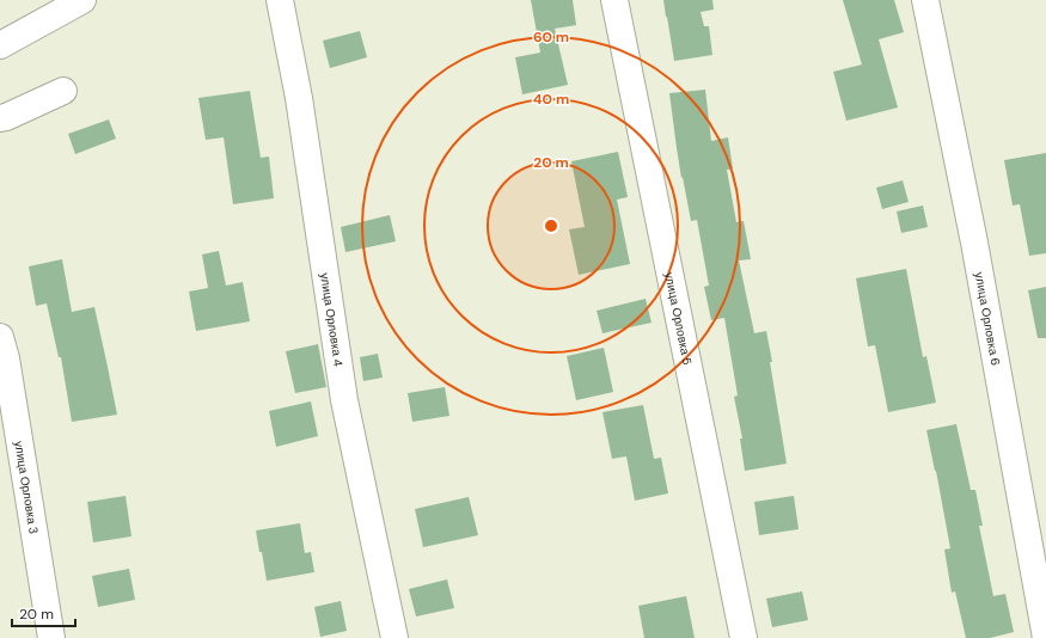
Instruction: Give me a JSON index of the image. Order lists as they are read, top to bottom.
{
  "streets": {
    "street": [
      "улица Орловка 5",
      "улица Орловка 6",
      "улица Орловка 4",
      "улица Орловка 3"
    ]
  },
  "scale_bar": "20 m",
  "rings": ["60 m", "40 m", "20 m"]
}
